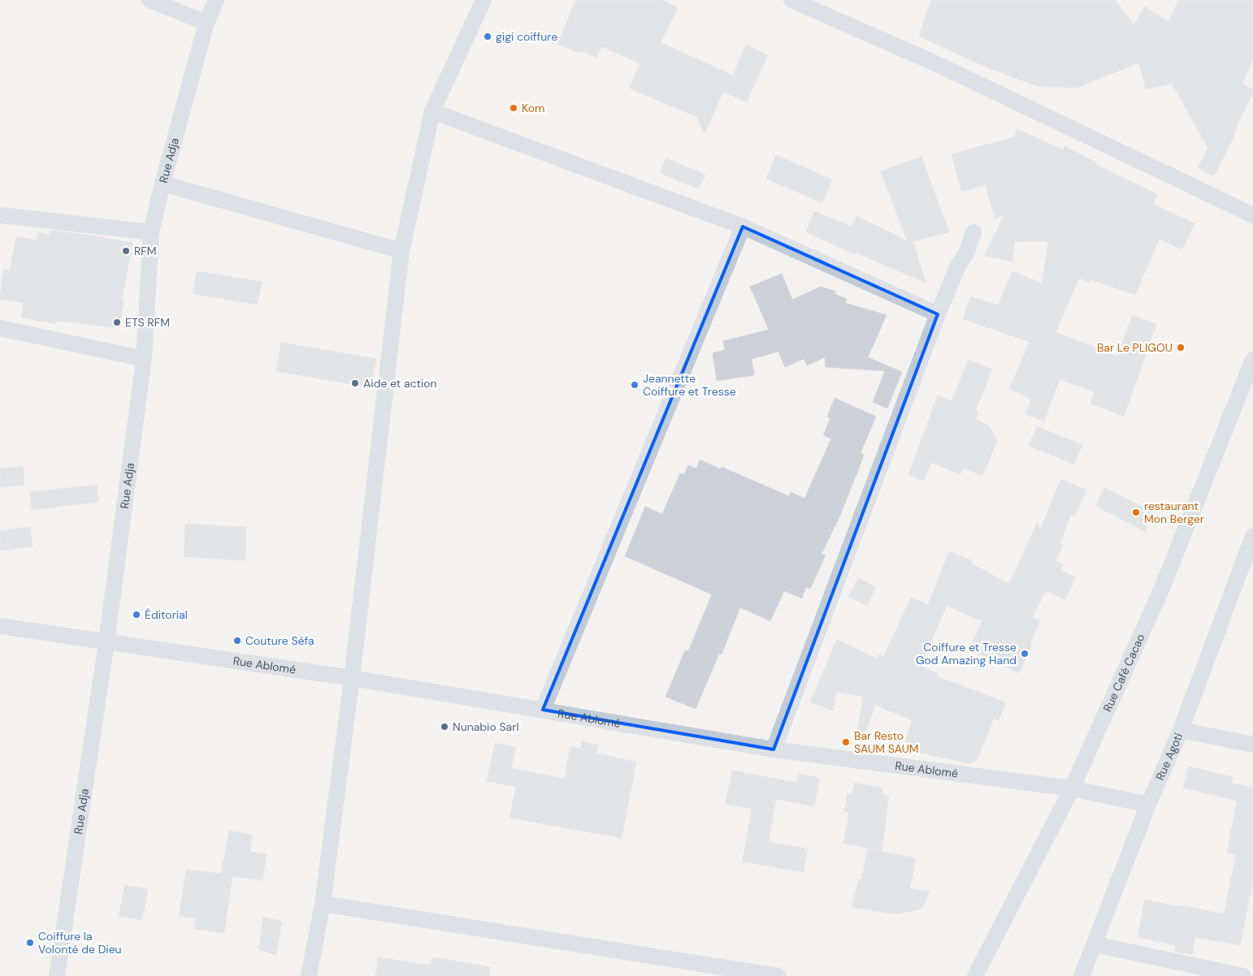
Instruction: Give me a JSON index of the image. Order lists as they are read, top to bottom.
{
  "streets": {
    "street": [
      "Rue Adja",
      "Rue Ablomé",
      "Rue Café Cacao",
      "Rue Agoti"
    ]
  },
  "crossings": [
    ["Rue Adja", "Rue Ablomé"],
    ["Rue Ablomé", "Rue Café Cacao"],
    ["Rue Ablomé", "Rue Agoti"]
  ],
  "places": [
    "gigi coiffure",
    "Kom",
    "RFM",
    "ETS RFM",
    "Bar Le PLIGOU",
    "Aide et action",
    "Jeannette Coiffure et Tresse",
    "restaurant Mon Berger",
    "Éditorial",
    "Couture Séfa",
    "Coiffure et Tresse God Amazing Hand",
    "Nunabio Sarl",
    "Bar Resto SAUM SAUM",
    "Coiffure la Volonté de Dieu"
  ]
}
